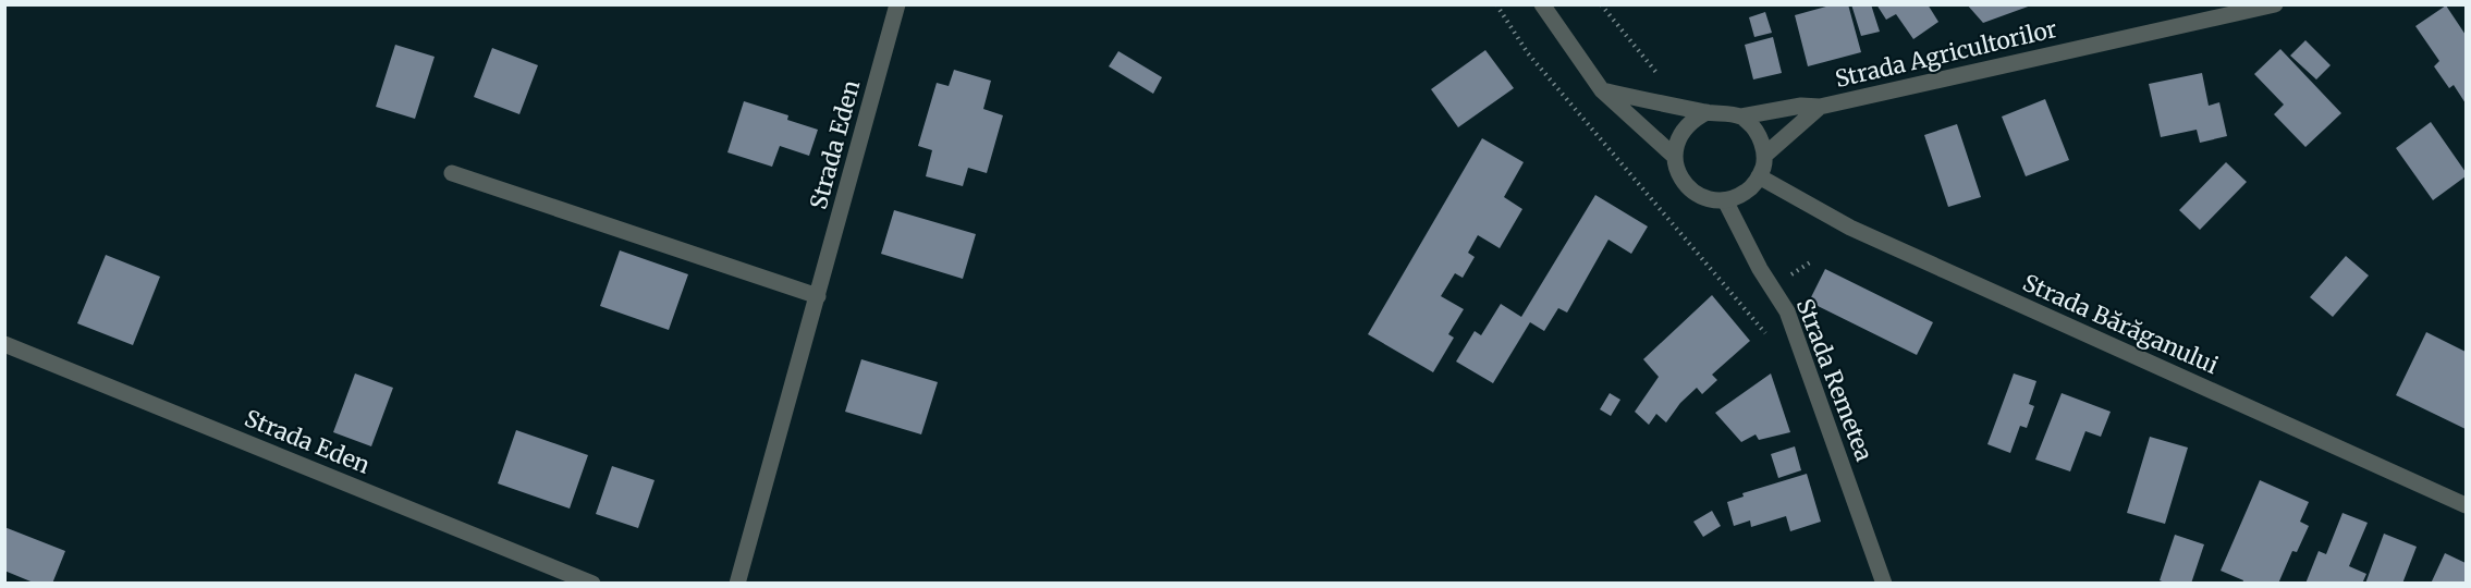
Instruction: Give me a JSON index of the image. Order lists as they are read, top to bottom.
{
  "streets": {
    "street": [
      "Strada Agricultorilor",
      "Strada Eden",
      "Strada Bărăganului",
      "Strada Remetea"
    ]
  },
  "crossings": [
    ["Strada Agricultorilor", "Strada Bărăganului"],
    ["Strada Agricultorilor", "Strada Remetea"],
    ["Strada Bărăganului", "Strada Remetea"]
  ]
}
